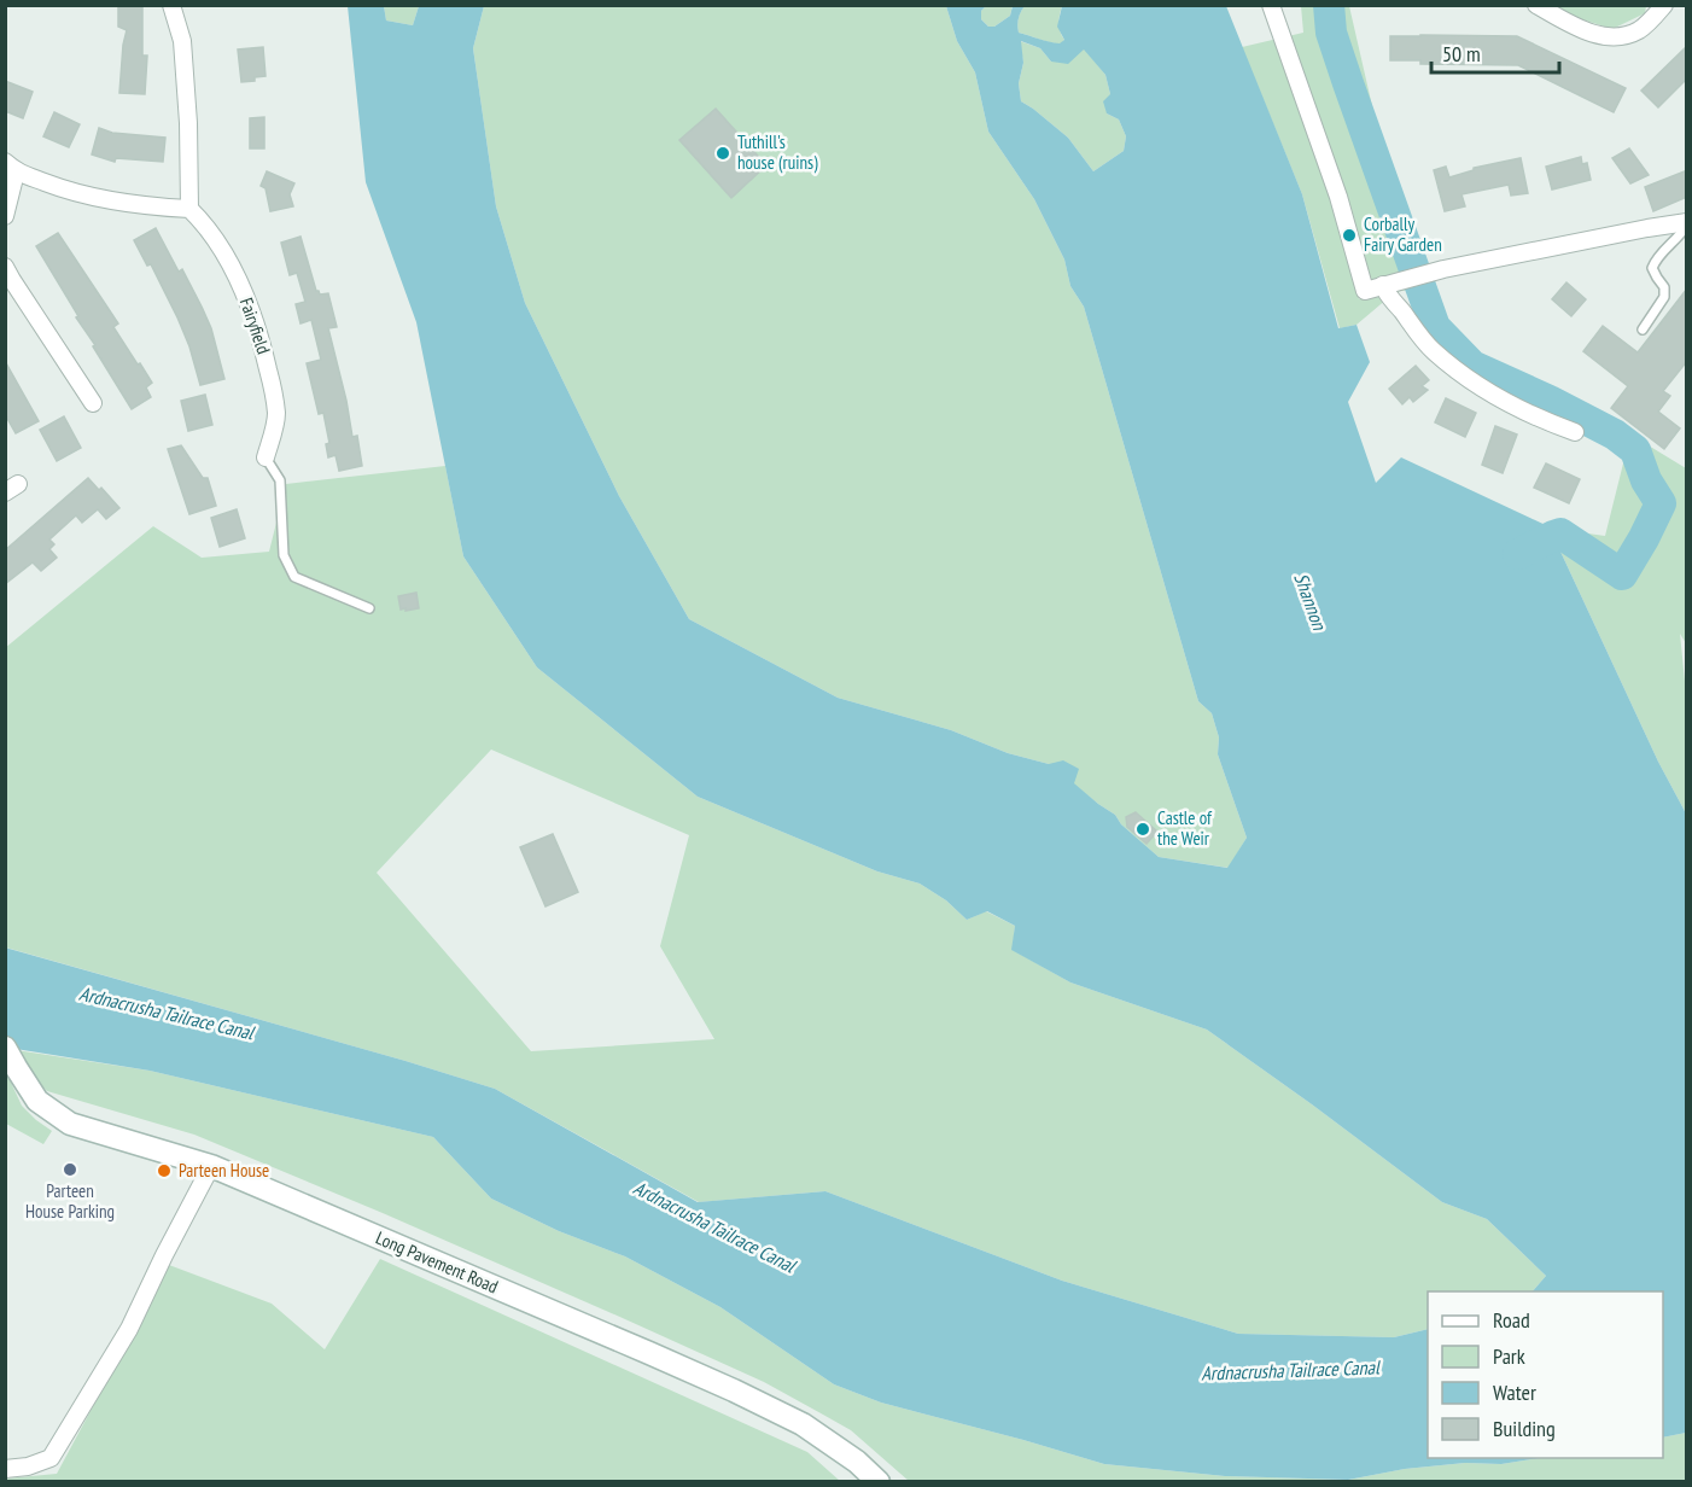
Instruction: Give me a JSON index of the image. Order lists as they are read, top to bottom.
{
  "streets": {
    "main road": ["Long Pavement Road"],
    "street": ["Fairyfield"]
  },
  "water": ["Shannon", "Ardnacrusha Tailrace Canal"],
  "places": [
    "Tuthill's house (ruins)",
    "Corbally Fairy Garden",
    "Castle of the Weir",
    "Parteen House Parking",
    "Parteen House"
  ],
  "legend": [
    "Road",
    "Park",
    "Water",
    "Building"
  ],
  "scale_bar": "50 m"
}
